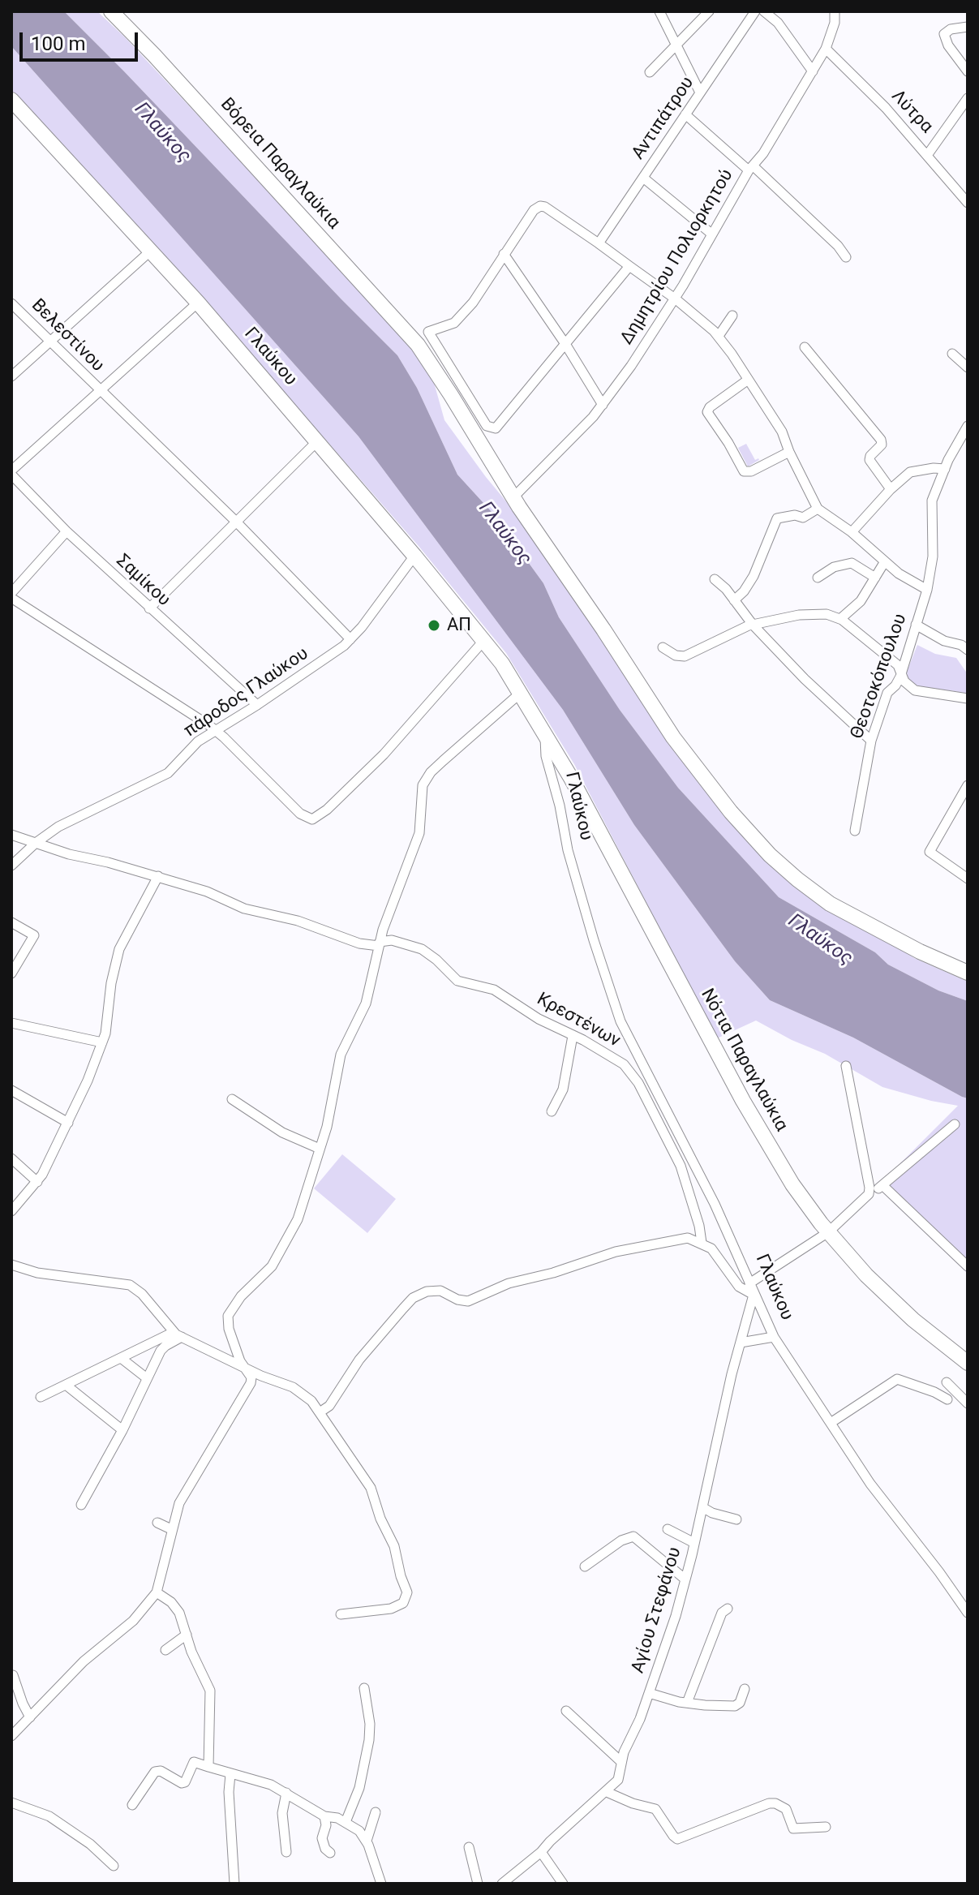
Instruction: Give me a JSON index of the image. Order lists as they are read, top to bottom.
{
  "streets": {
    "main road": ["Βόρεια Παραγλαύκια", "Γλαύκου", "Νότια Παραγλαύκια"],
    "street": [
      "Λύτρα",
      "Αντιπάτρου",
      "Δημητρίου Πολιορκητού",
      "Βελεστίνου",
      "Σαμίκου",
      "Θεοτοκόπουλου",
      "πάροδος Γλαύκου",
      "Κρεστένων",
      "Αγίου Στεφάνου"
    ]
  },
  "crossings": [
    ["Λύτρα", "Δημητρίου Πολιορκητού"],
    ["Βόρεια Παραγλαύκια", "Δημητρίου Πολιορκητού"],
    ["Βελεστίνου", "πάροδος Γλαύκου"],
    ["Γλαύκου", "πάροδος Γλαύκου"],
    ["Γλαύκου", "Νότια Παραγλαύκια"],
    ["Γλαύκου", "Αγίου Στεφάνου"],
    ["Σαμίκου", "πάροδος Γλαύκου"],
    ["πάροδος Γλαύκου", "Κρεστένων"]
  ],
  "water": ["Γλαύκος"],
  "places": ["ΑΠ"],
  "scale_bar": "100 m"
}
